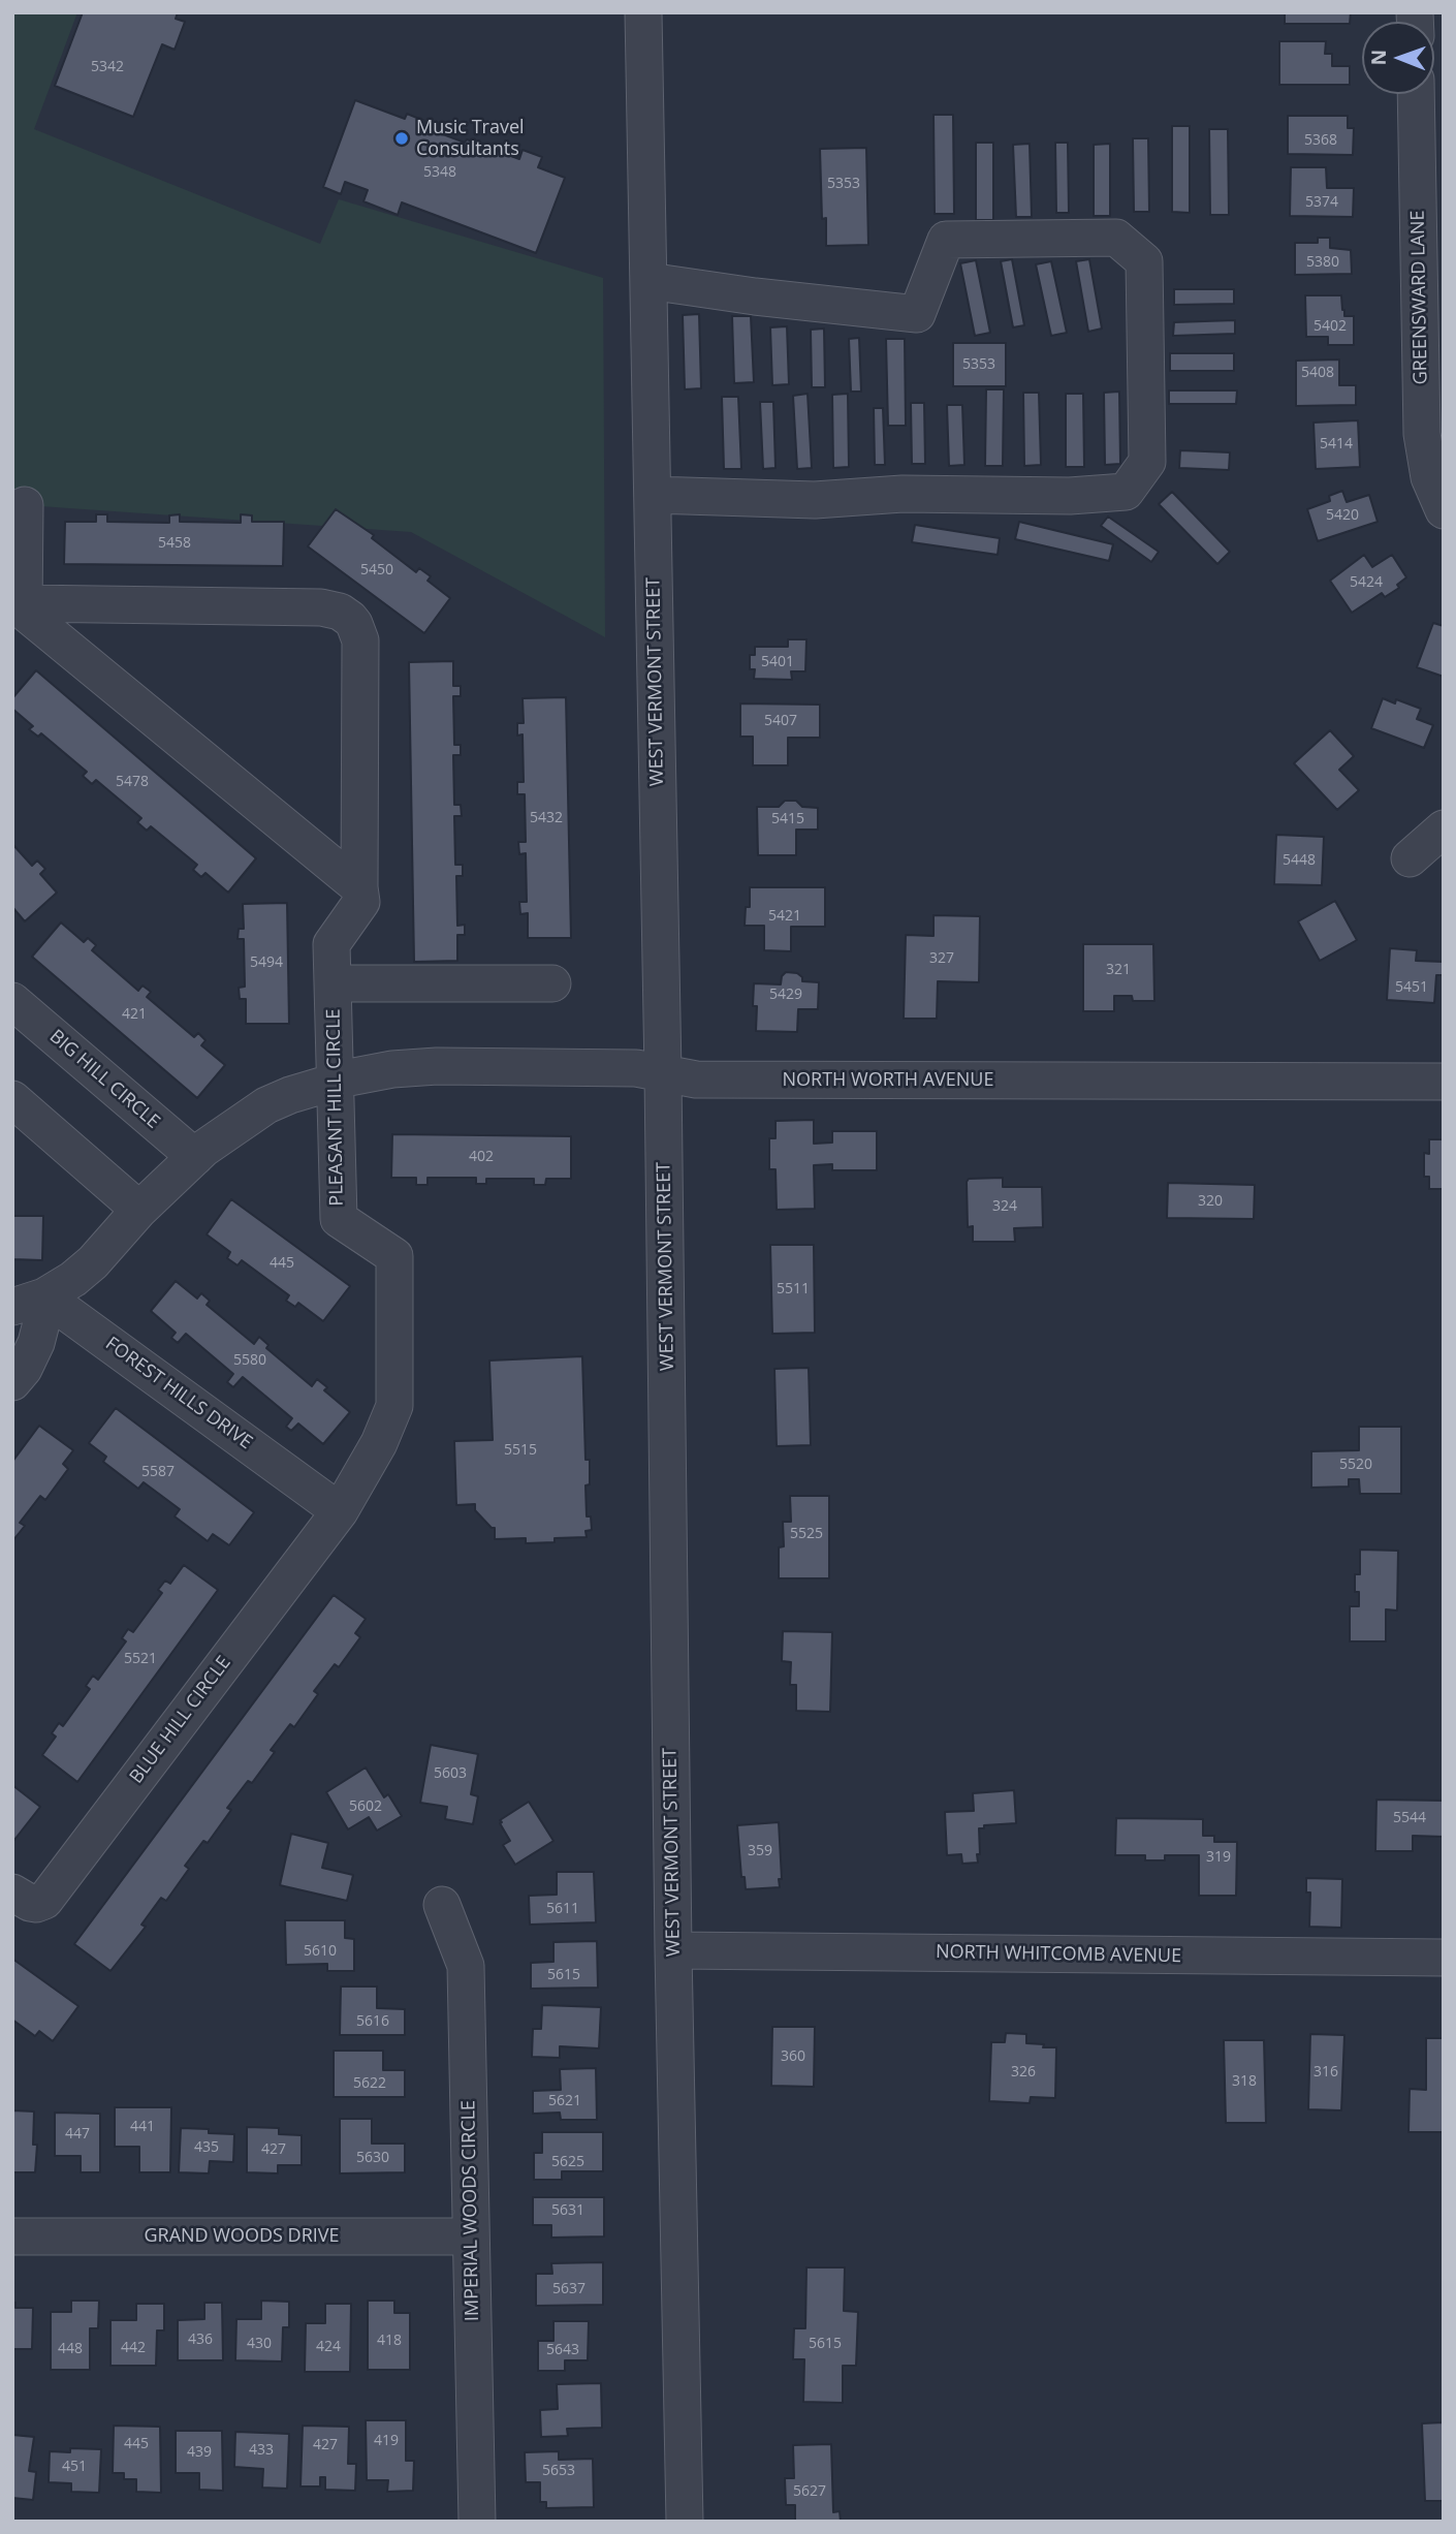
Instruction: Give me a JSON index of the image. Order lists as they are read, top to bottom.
{
  "streets": {
    "street": [
      "GREENSWARD LANE",
      "WEST VERMONT STREET",
      "BIG HILL CIRCLE",
      "NORTH WORTH AVENUE",
      "PLEASANT HILL CIRCLE",
      "FOREST HILLS DRIVE",
      "BLUE HILL CIRCLE",
      "NORTH WHITCOMB AVENUE",
      "IMPERIAL WOODS CIRCLE",
      "GRAND WOODS DRIVE"
    ]
  },
  "crossings": [
    ["WEST VERMONT STREET", "NORTH WORTH AVENUE"],
    ["WEST VERMONT STREET", "NORTH WHITCOMB AVENUE"],
    ["NORTH WORTH AVENUE", "PLEASANT HILL CIRCLE"],
    ["PLEASANT HILL CIRCLE", "FOREST HILLS DRIVE"],
    ["PLEASANT HILL CIRCLE", "BLUE HILL CIRCLE"],
    ["FOREST HILLS DRIVE", "BLUE HILL CIRCLE"],
    ["IMPERIAL WOODS CIRCLE", "GRAND WOODS DRIVE"]
  ],
  "places": ["Music Travel Consultants"],
  "house_numbers": [
    "5342",
    "5368",
    "5348",
    "5353",
    "5374",
    "5380",
    "5402",
    "5353",
    "5408",
    "5414",
    "5420",
    "5458",
    "5450",
    "5424",
    "5401",
    "5407",
    "5478",
    "5432",
    "5415",
    "5448",
    "5421",
    "327",
    "5494",
    "321",
    "5451",
    "5429",
    "421",
    "402",
    "320",
    "324",
    "445",
    "5511",
    "5580",
    "5515",
    "5520",
    "5587",
    "5525",
    "5521",
    "5603",
    "5602",
    "5544",
    "359",
    "319",
    "5611",
    "5610",
    "5615",
    "5616",
    "360",
    "326",
    "316",
    "318",
    "5622",
    "5621",
    "441",
    "447",
    "435",
    "427",
    "5630",
    "5625",
    "5631",
    "5637",
    "436",
    "418",
    "430",
    "5615",
    "424",
    "442",
    "448",
    "5643",
    "419",
    "445",
    "427",
    "433",
    "439",
    "451",
    "5653",
    "5627"
  ],
  "north": "left"
}
